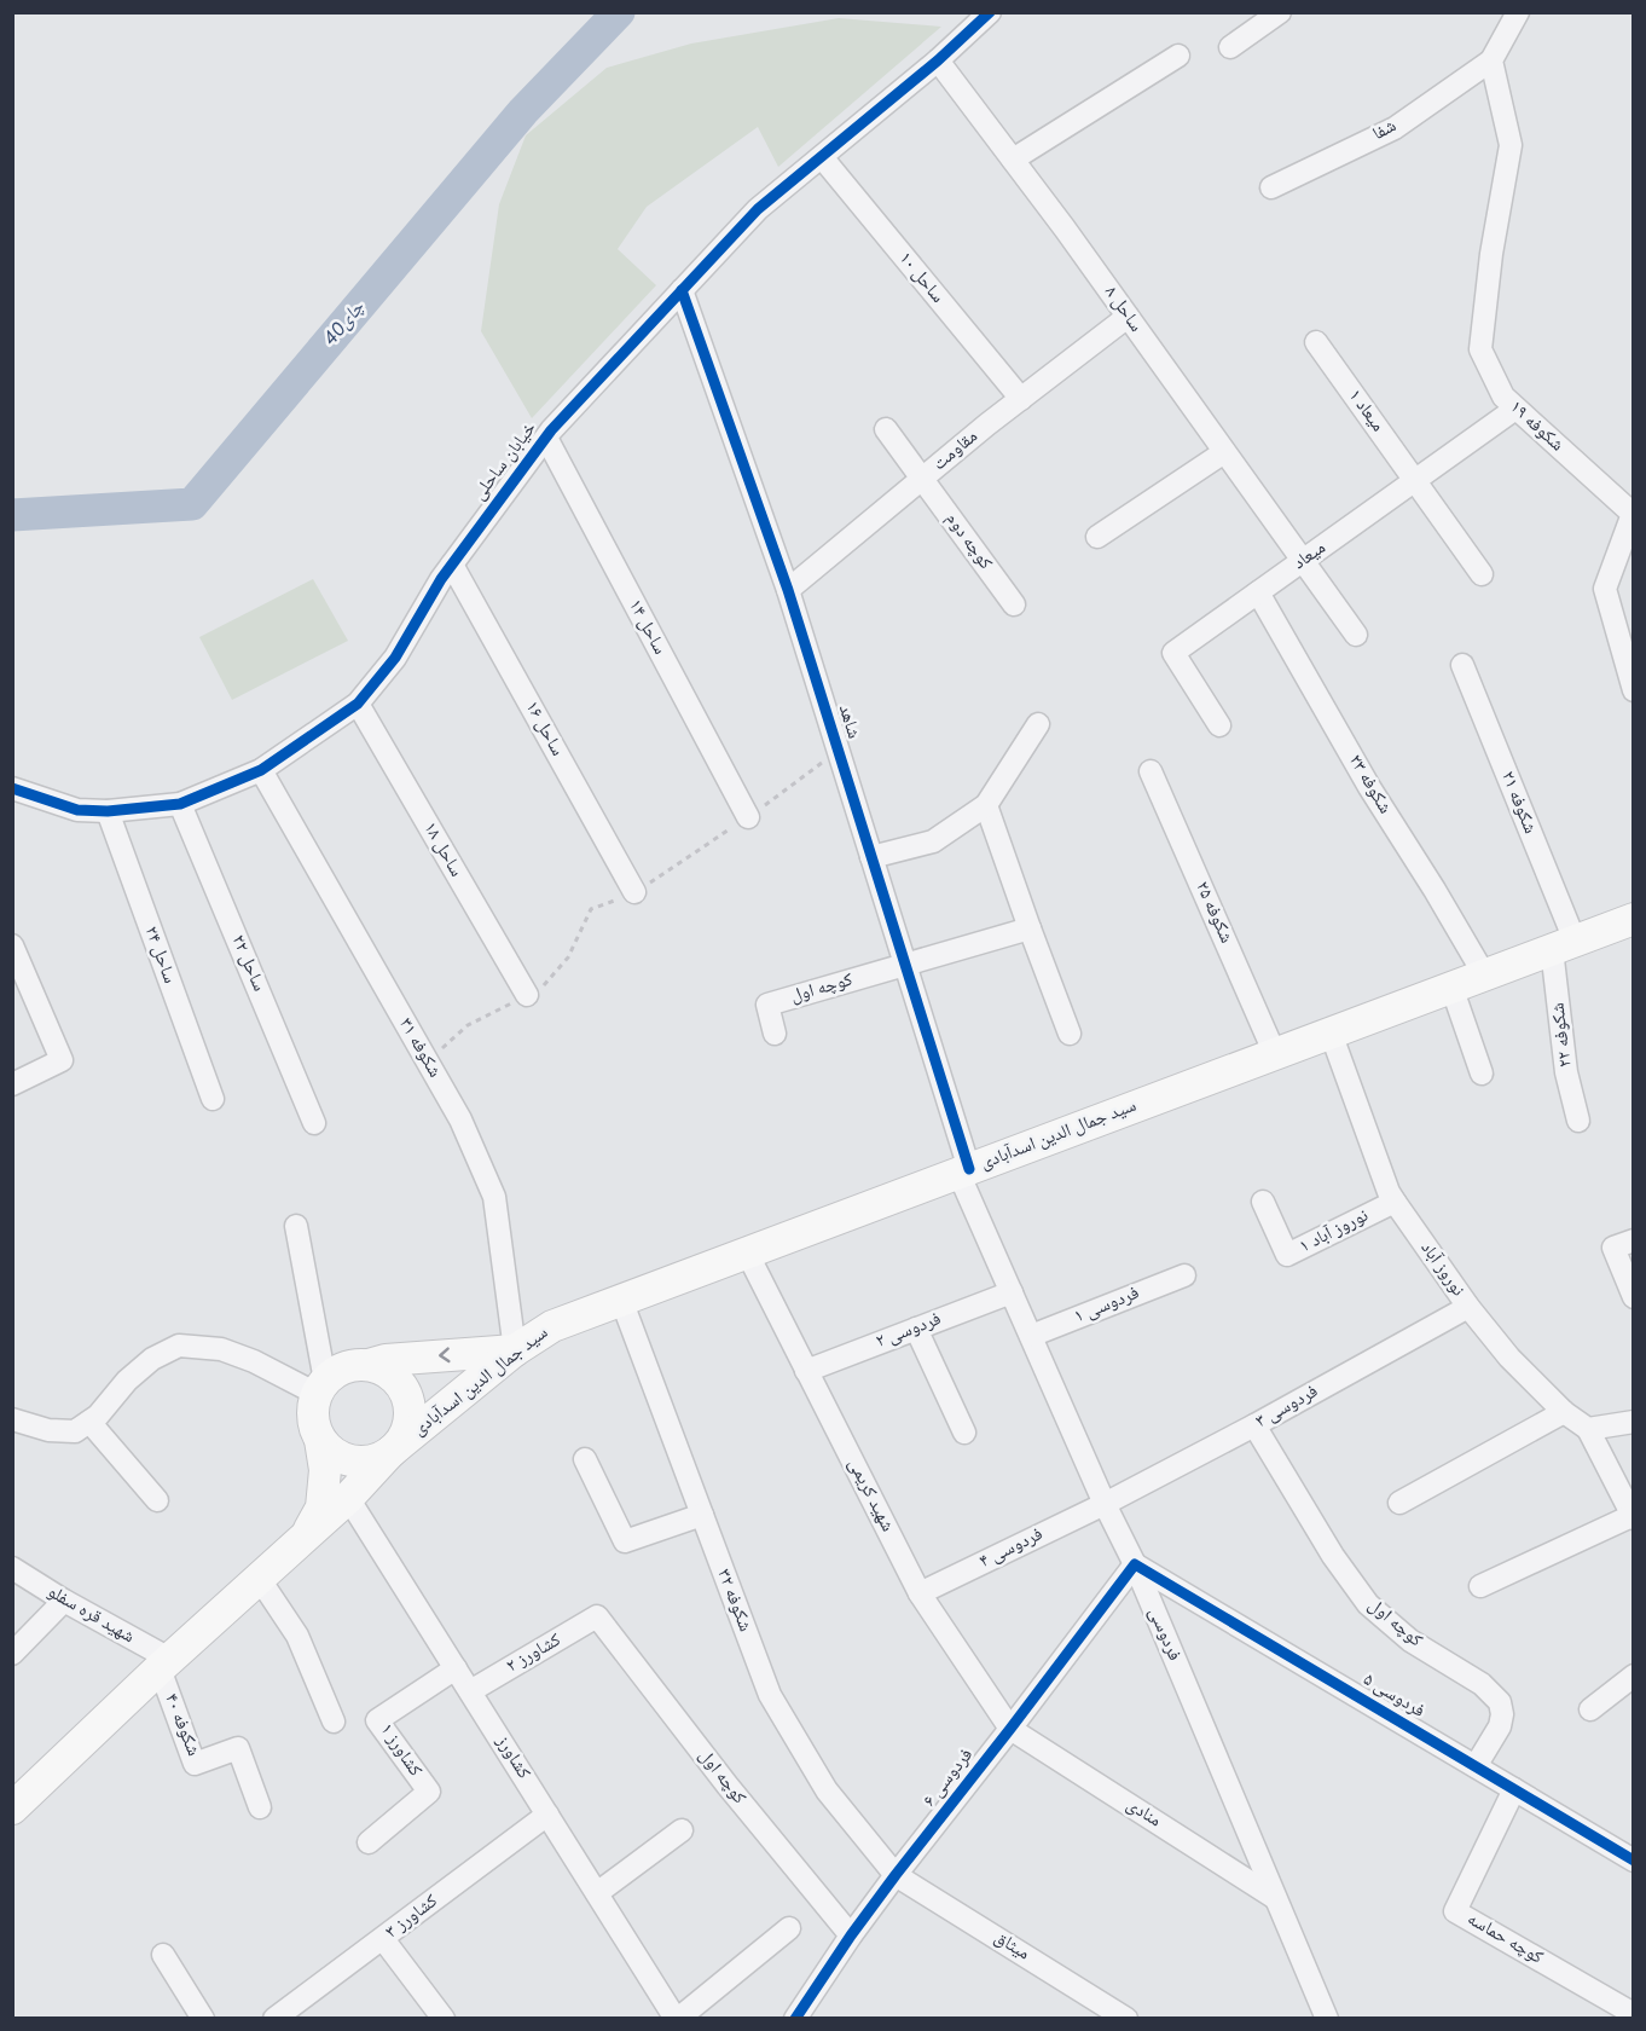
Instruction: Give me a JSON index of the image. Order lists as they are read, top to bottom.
{
  "streets": {
    "main road": ["سید جمال الدین اسدآبادی"],
    "street": [
      "شفا",
      "ساحل ۱۰",
      "ساحل ۸",
      "میعاد ۱",
      "شکوفه ۱۹",
      "مقاومت",
      "خیابان ساحلی",
      "کوچه دوم",
      "میعاد",
      "ساحل ۱۴",
      "شاهد",
      "ساحل ۱۶",
      "شکوفه ۲۳",
      "شکوفه ۲۱",
      "ساحل ۱۸",
      "شکوفه ۲۵",
      "ساحل ۲۴",
      "ساحل ۲۲",
      "کوچه اول",
      "شکوفه ۲۲",
      "شکوفه ۳۱",
      "نوروز آباد ۱",
      "نوروز آباد",
      "فردوسی ۱",
      "فردوسی ۲",
      "فردوسی ۳",
      "شهید کریمی",
      "فردوسی ۴",
      "شکوفه ۳۲",
      "شهید قره سفلو",
      "فردوسی",
      "کشاورز ۲",
      "فردوسی ۵",
      "شکوفه ۴۰",
      "کشاورز ۱",
      "کشاورز",
      "فردوسی ۶",
      "منادی",
      "کشاورز ۳",
      "کوچه حماسه",
      "میثاق"
    ]
  },
  "crossings": [
    ["شفا", "شکوفه ۱۹"],
    ["ساحل ۱۰", "مقاومت"],
    ["ساحل ۱۰", "خیابان ساحلی"],
    ["ساحل ۸", "مقاومت"],
    ["ساحل ۸", "خیابان ساحلی"],
    ["ساحل ۸", "میعاد"],
    ["میعاد ۱", "میعاد"],
    ["شکوفه ۱۹", "میعاد"],
    ["مقاومت", "کوچه دوم"],
    ["مقاومت", "شاهد"],
    ["خیابان ساحلی", "ساحل ۱۴"],
    ["خیابان ساحلی", "شاهد"],
    ["خیابان ساحلی", "ساحل ۱۶"],
    ["خیابان ساحلی", "ساحل ۱۸"],
    ["خیابان ساحلی", "ساحل ۲۴"],
    ["خیابان ساحلی", "ساحل ۲۲"],
    ["خیابان ساحلی", "شکوفه ۳۱"],
    ["میعاد", "شکوفه ۲۳"],
    ["شاهد", "کوچه اول"],
    ["شاهد", "سید جمال الدین اسدآبادی"],
    ["شاهد", "فردوسی"],
    ["شکوفه ۲۳", "سید جمال الدین اسدآبادی"],
    ["شکوفه ۲۱", "شکوفه ۲۲"],
    ["شکوفه ۲۱", "سید جمال الدین اسدآبادی"],
    ["شکوفه ۲۵", "سید جمال الدین اسدآبادی"],
    ["کوچه اول", "فردوسی ۳"],
    ["کوچه اول", "کشاورز ۲"],
    ["کوچه اول", "فردوسی ۵"],
    ["کوچه اول", "فردوسی ۶"],
    ["شکوفه ۲۲", "سید جمال الدین اسدآبادی"],
    ["شکوفه ۳۱", "سید جمال الدین اسدآبادی"],
    ["سید جمال الدین اسدآبادی", "نوروز آباد"],
    ["سید جمال الدین اسدآبادی", "شهید کریمی"],
    ["سید جمال الدین اسدآبادی", "شکوفه ۳۲"],
    ["سید جمال الدین اسدآبادی", "فردوسی"],
    ["نوروز آباد ۱", "نوروز آباد"],
    ["نوروز آباد", "فردوسی ۳"],
    ["فردوسی ۱", "فردوسی"],
    ["فردوسی ۲", "شهید کریمی"],
    ["فردوسی ۲", "فردوسی"],
    ["فردوسی ۳", "فردوسی ۴"],
    ["فردوسی ۳", "فردوسی"],
    ["شهید کریمی", "فردوسی ۴"],
    ["شهید کریمی", "فردوسی ۶"],
    ["شهید کریمی", "منادی"],
    ["فردوسی ۴", "فردوسی"],
    ["شکوفه ۳۲", "فردوسی ۶"],
    ["شکوفه ۳۲", "میثاق"],
    ["شهید قره سفلو", "شکوفه ۴۰"],
    ["فردوسی", "فردوسی ۵"],
    ["فردوسی", "فردوسی ۶"],
    ["فردوسی", "منادی"],
    ["کشاورز ۲", "کشاورز"],
    ["فردوسی ۵", "فردوسی ۶"],
    ["فردوسی ۵", "کوچه حماسه"],
    ["کشاورز ۱", "کشاورز"],
    ["کشاورز", "کشاورز ۳"],
    ["فردوسی ۶", "منادی"],
    ["فردوسی ۶", "میثاق"]
  ],
  "water": ["40چای"]
}
